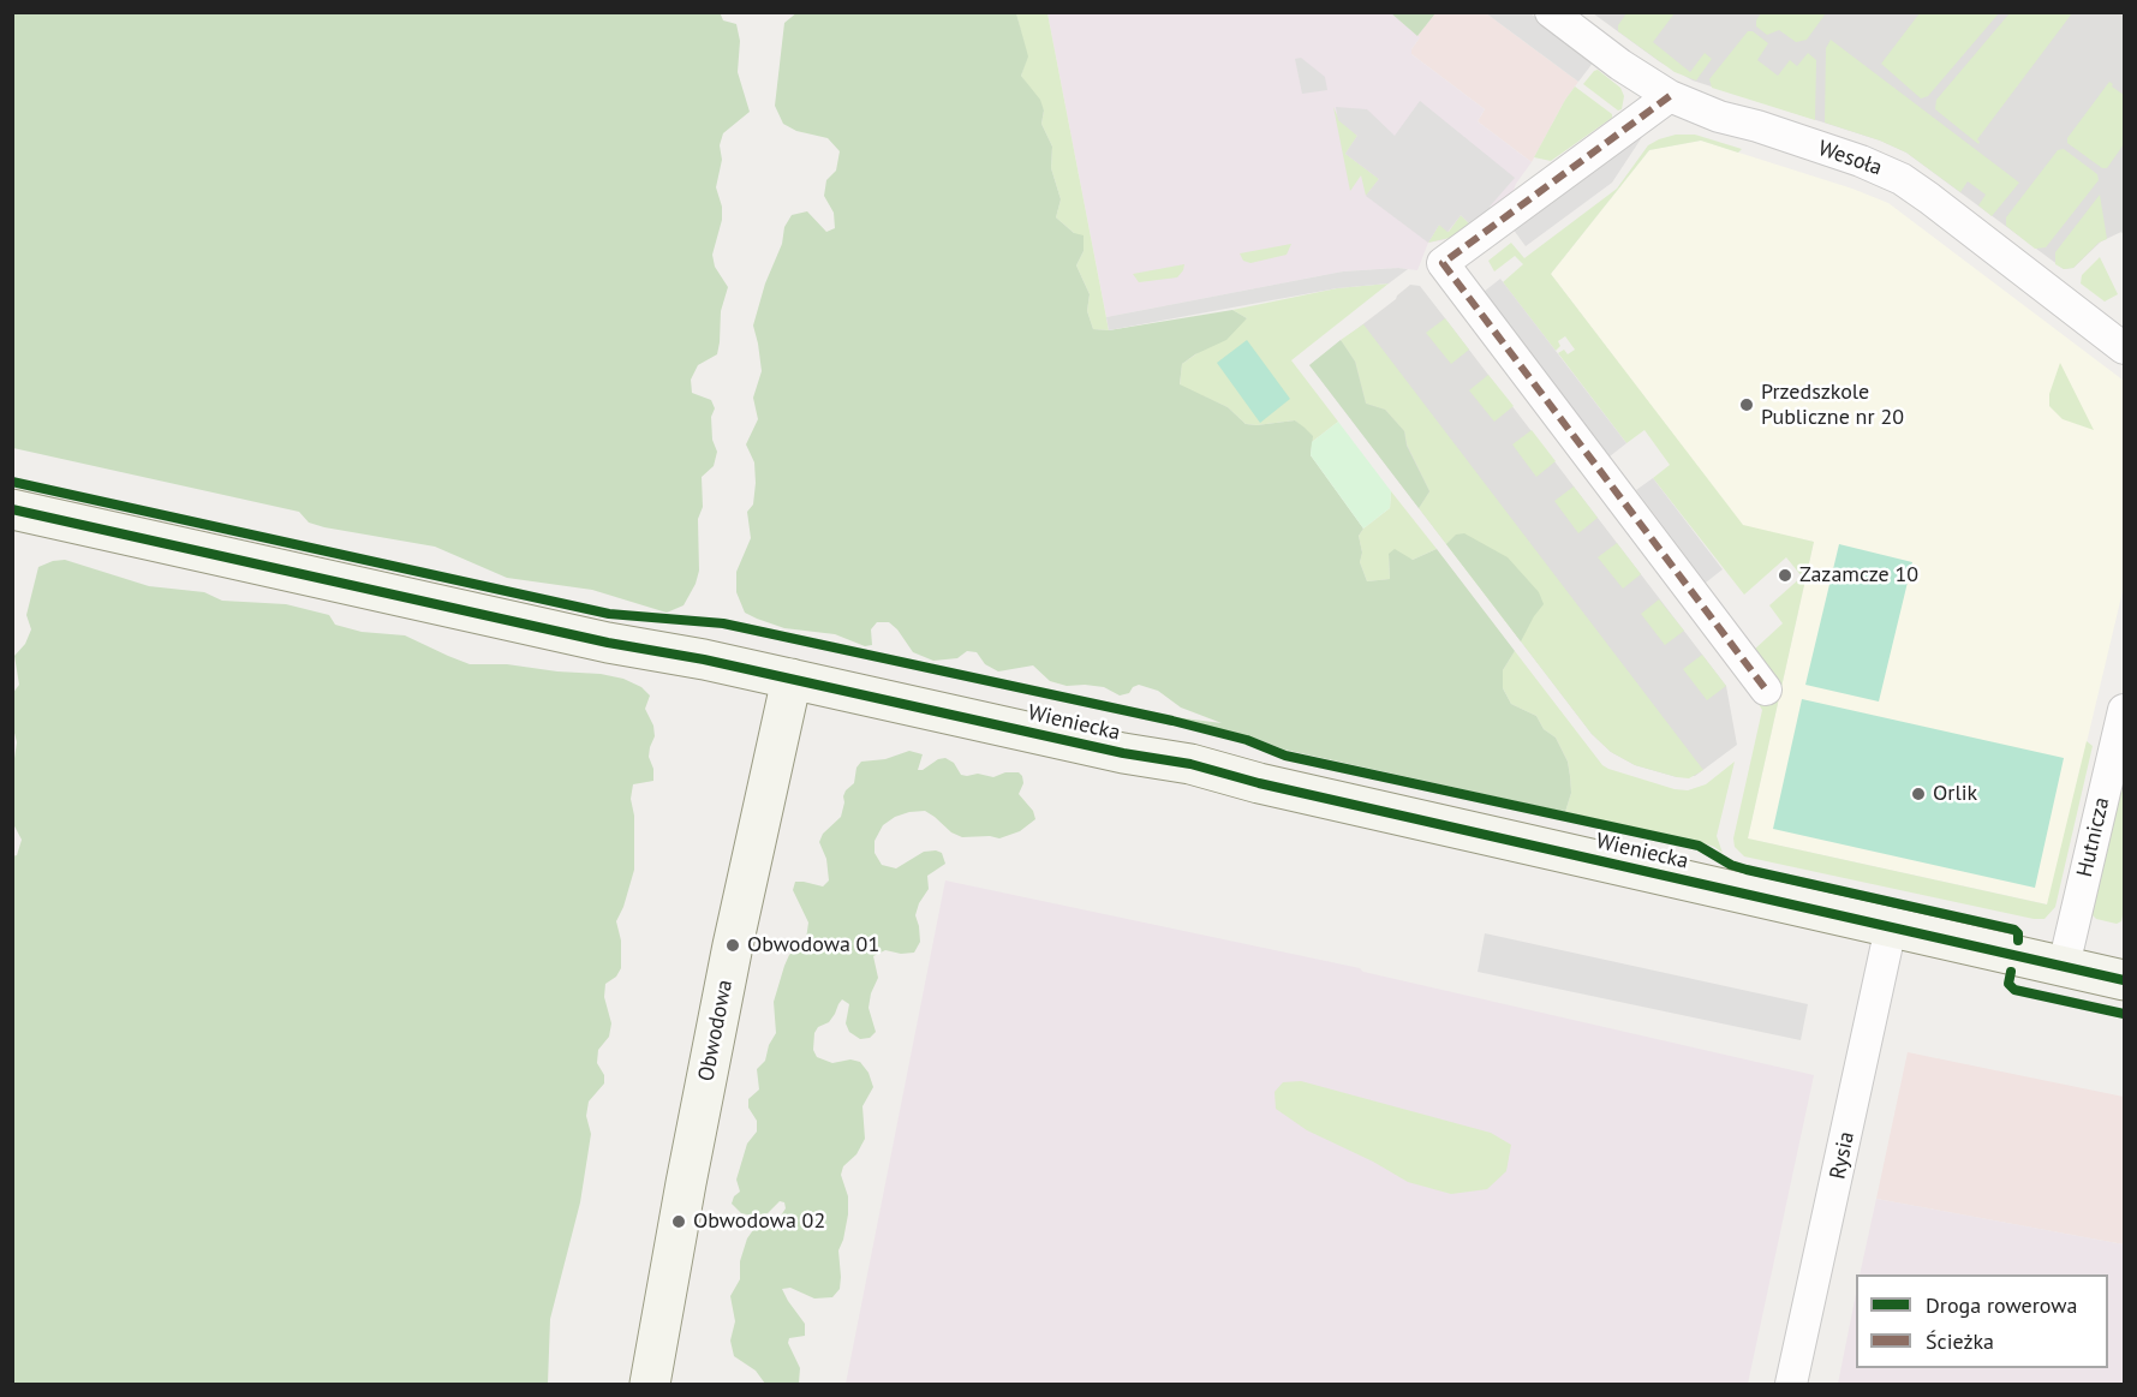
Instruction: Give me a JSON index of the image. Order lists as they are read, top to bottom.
{
  "streets": {
    "street": [
      "Wesoła",
      "Wieniecka",
      "Hutnicza",
      "Obwodowa",
      "Rysia"
    ]
  },
  "crossings": [
    ["Wieniecka", "Hutnicza"],
    ["Wieniecka", "Obwodowa"],
    ["Wieniecka", "Rysia"]
  ],
  "places": [
    "Przedszkole Publiczne nr 20",
    "Zazamcze 10",
    "Orlik",
    "Obwodowa 01",
    "Obwodowa 02"
  ],
  "legend": ["Droga rowerowa", "Ścieżka"]
}
